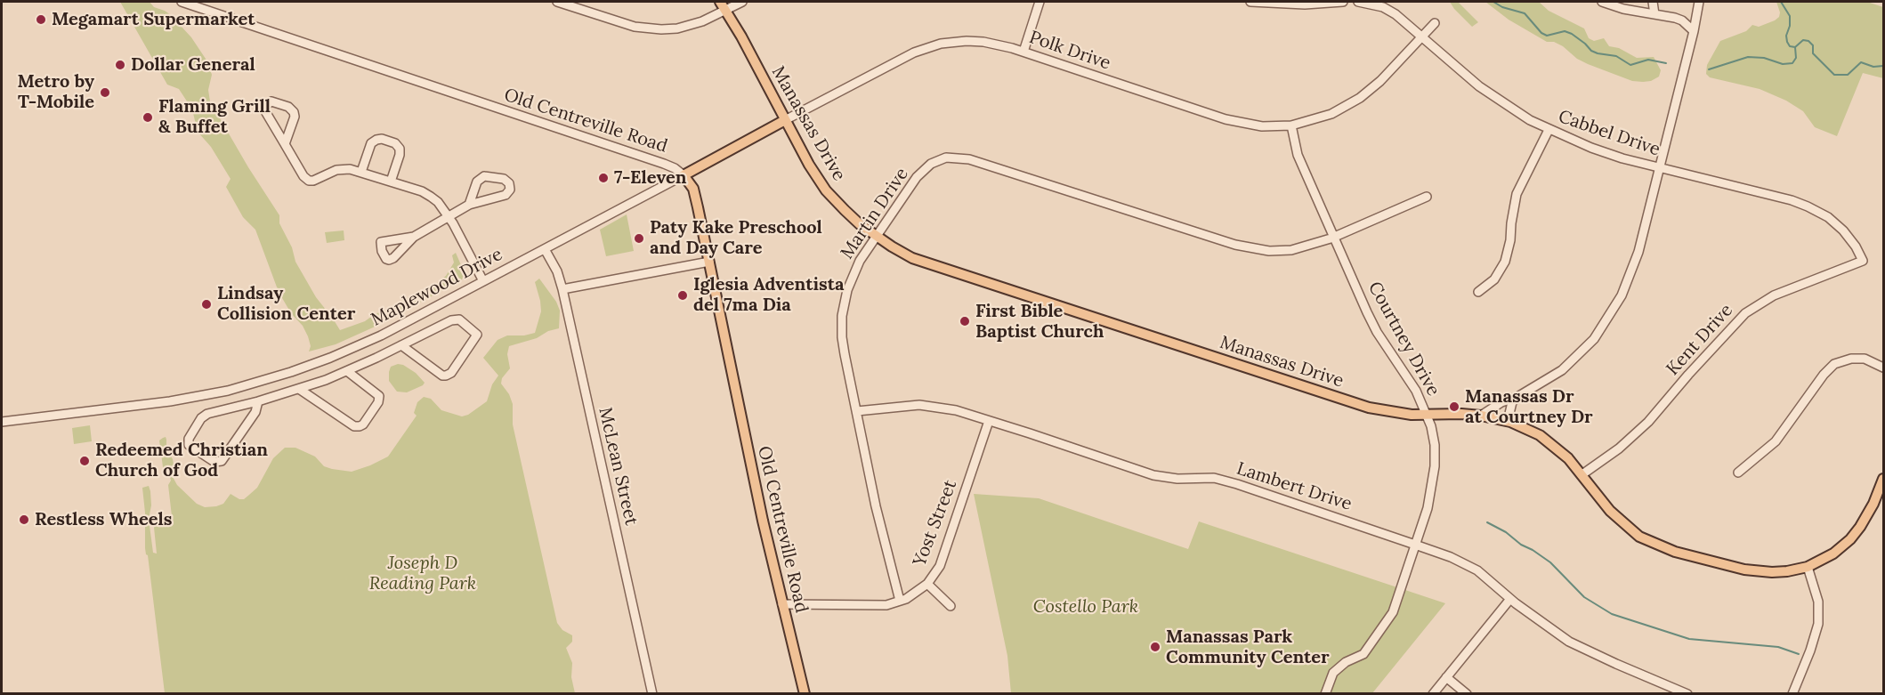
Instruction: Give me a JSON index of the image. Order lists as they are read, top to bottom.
{
  "streets": {
    "main road": ["Polk Drive", "Old Centreville Road", "Manassas Drive"],
    "street": [
      "Cabbel Drive",
      "Martin Drive",
      "Maplewood Drive",
      "Courtney Drive",
      "Kent Drive",
      "McLean Street",
      "Lambert Drive",
      "Yost Street"
    ]
  },
  "crossings": [
    ["Polk Drive", "Old Centreville Road"],
    ["Polk Drive", "Manassas Drive"],
    ["Polk Drive", "Cabbel Drive"],
    ["Polk Drive", "Maplewood Drive"],
    ["Polk Drive", "Courtney Drive"],
    ["Old Centreville Road", "Maplewood Drive"],
    ["Old Centreville Road", "Yost Street"],
    ["Manassas Drive", "Martin Drive"],
    ["Manassas Drive", "Courtney Drive"],
    ["Manassas Drive", "Kent Drive"],
    ["Cabbel Drive", "Kent Drive"],
    ["Martin Drive", "Courtney Drive"],
    ["Martin Drive", "Lambert Drive"],
    ["Martin Drive", "Yost Street"],
    ["Maplewood Drive", "McLean Street"],
    ["Courtney Drive", "Lambert Drive"],
    ["Lambert Drive", "Yost Street"]
  ],
  "parks": ["Joseph D Reading Park", "Costello Park"],
  "places": [
    "Megamart Supermarket",
    "Dollar General",
    "Metro by T-Mobile",
    "Flaming Grill & Buffet",
    "7-Eleven",
    "Paty Kake Preschool and Day Care",
    "Iglesia Adventista del 7ma Dia",
    "Lindsay Collision Center",
    "First Bible Baptist Church",
    "Manassas Dr at Courtney Dr",
    "Redeemed Christian Church of God",
    "Restless Wheels",
    "Manassas Park Community Center"
  ]
}
